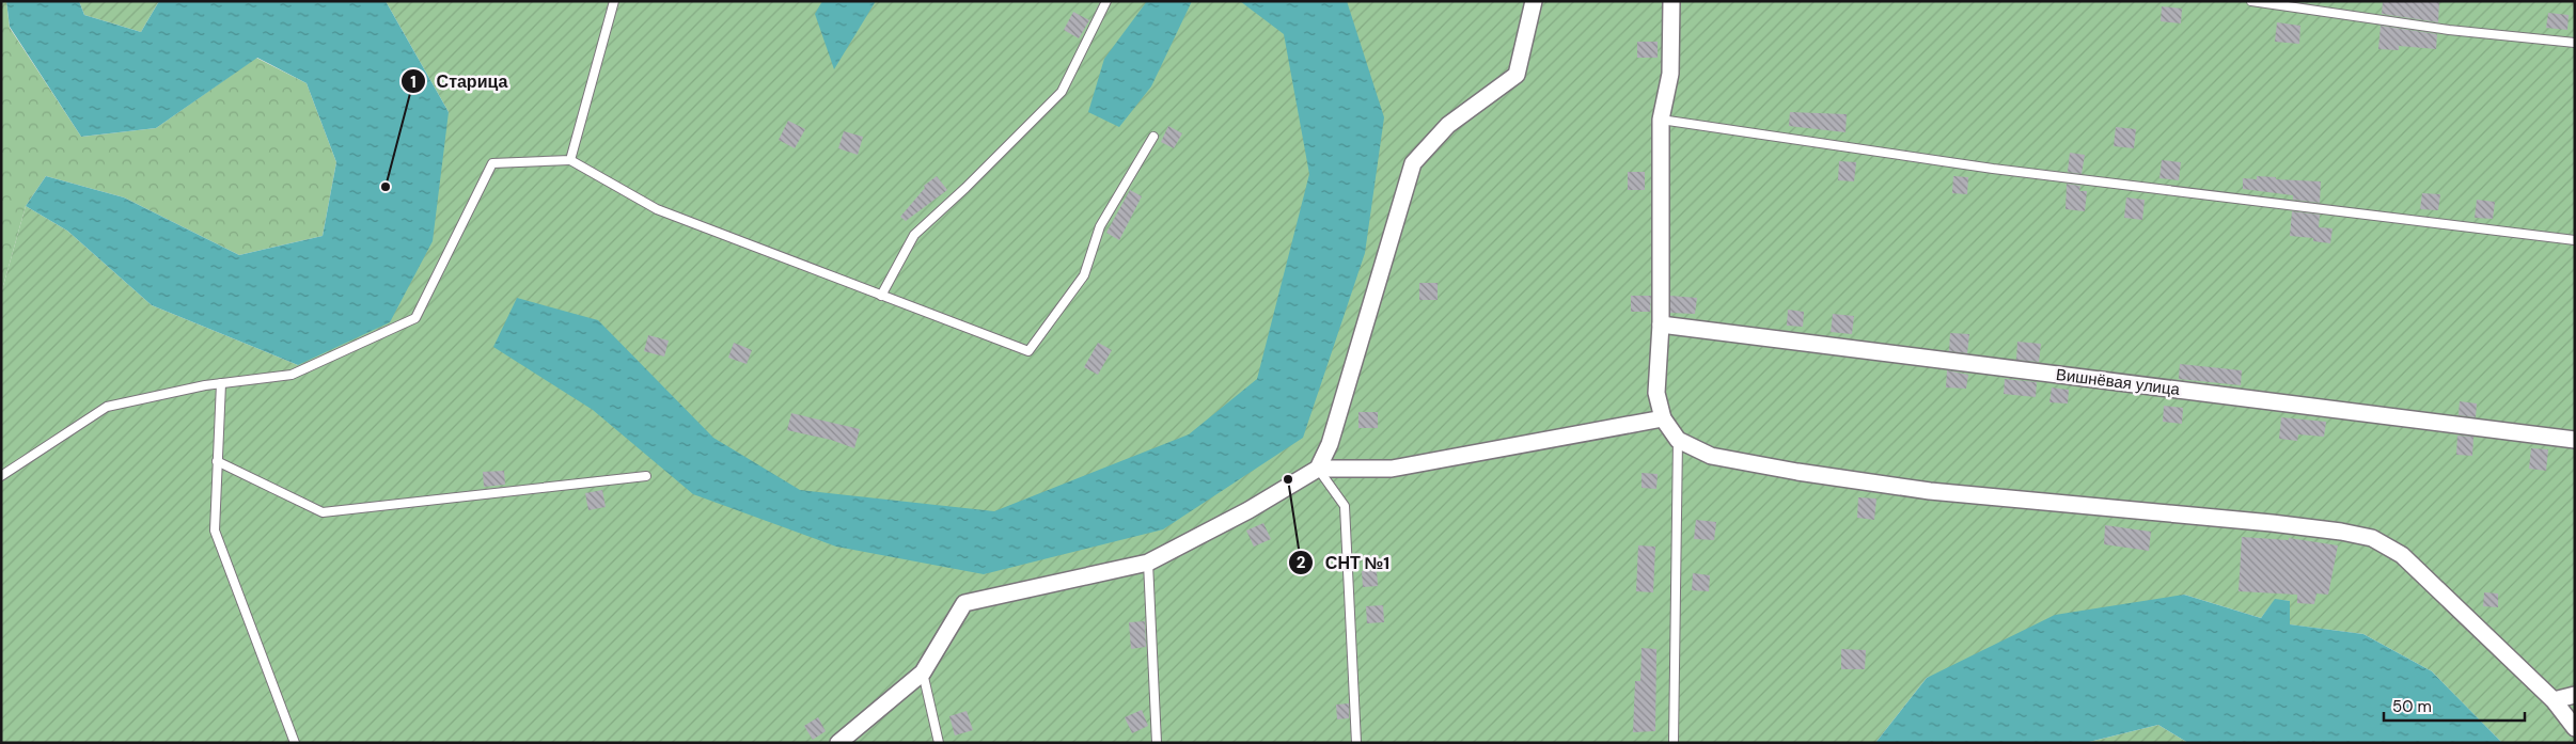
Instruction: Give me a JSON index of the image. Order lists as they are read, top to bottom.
{
  "streets": {
    "street": ["Вишнёвая улица"]
  },
  "places": ["Старица", "СНТ №1"],
  "scale_bar": "50 m"
}
